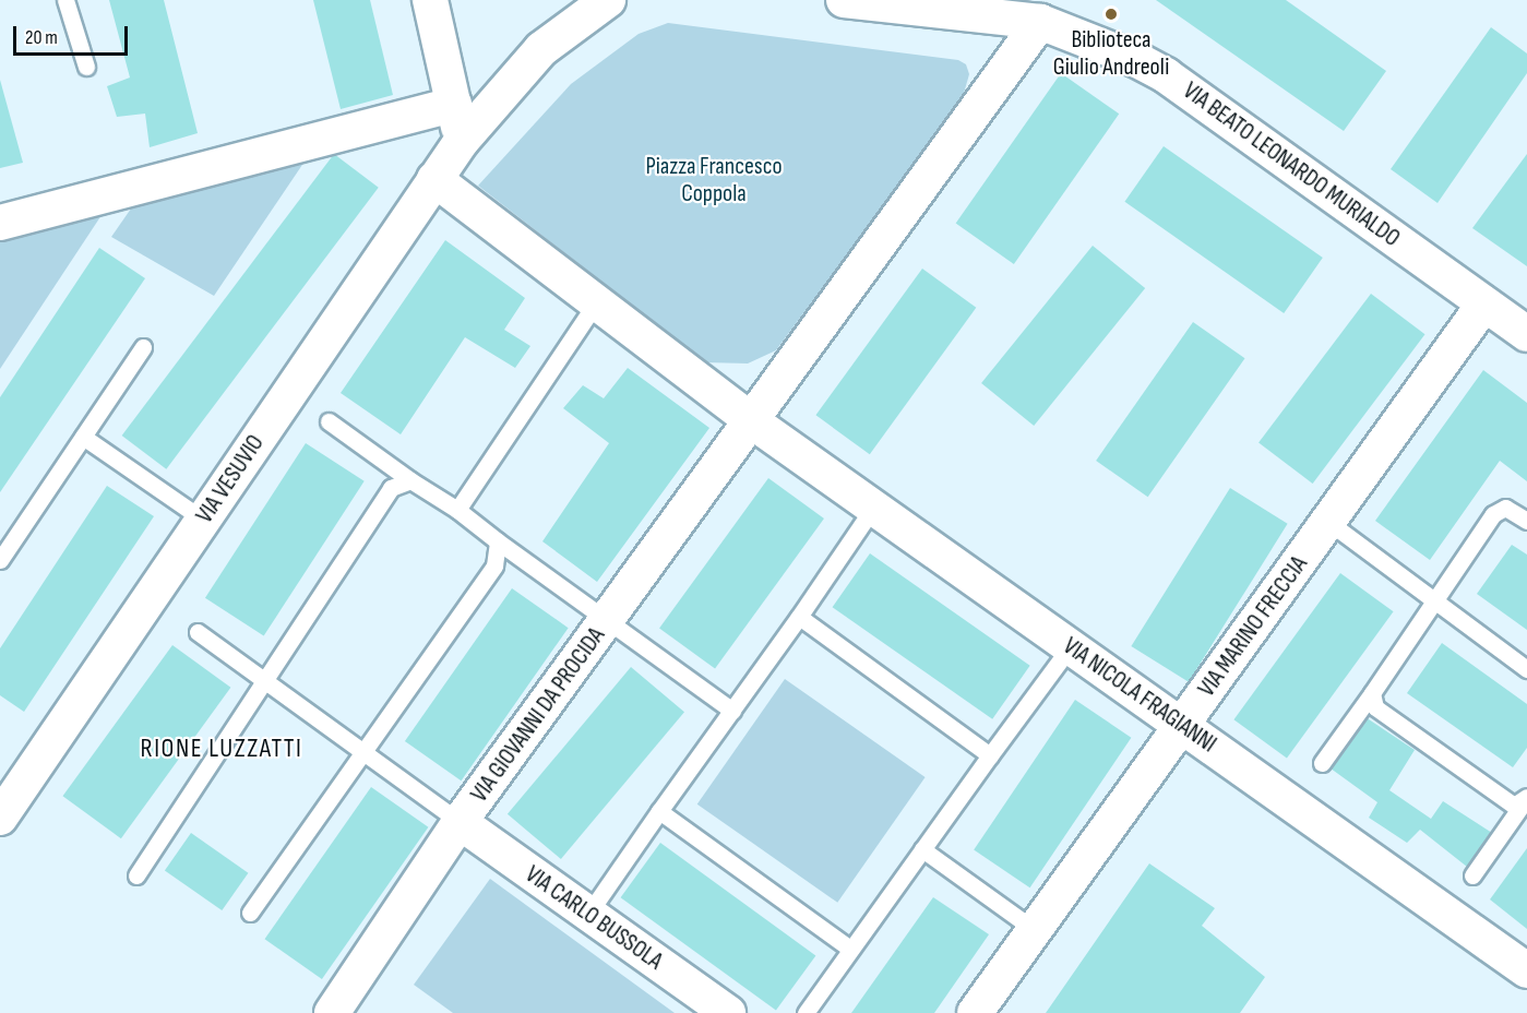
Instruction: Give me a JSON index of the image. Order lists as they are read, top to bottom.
{
  "streets": {
    "street": [
      "VIA BEATO LEONARDO MURIALDO",
      "VIA VESUVIO",
      "VIA MARINO FRECCIA",
      "VIA NICOLA FRAGIANNI",
      "VIA GIOVANNI DA PROCIDA",
      "VIA CARLO BUSSOLA"
    ]
  },
  "crossings": [
    ["VIA BEATO LEONARDO MURIALDO", "VIA MARINO FRECCIA"],
    ["VIA MARINO FRECCIA", "VIA NICOLA FRAGIANNI"],
    ["VIA NICOLA FRAGIANNI", "VIA GIOVANNI DA PROCIDA"],
    ["VIA GIOVANNI DA PROCIDA", "VIA CARLO BUSSOLA"]
  ],
  "districts": ["RIONE LUZZATTI"],
  "parks": ["Piazza Francesco Coppola"],
  "places": ["Biblioteca Giulio Andreoli"],
  "scale_bar": "20 m"
}
